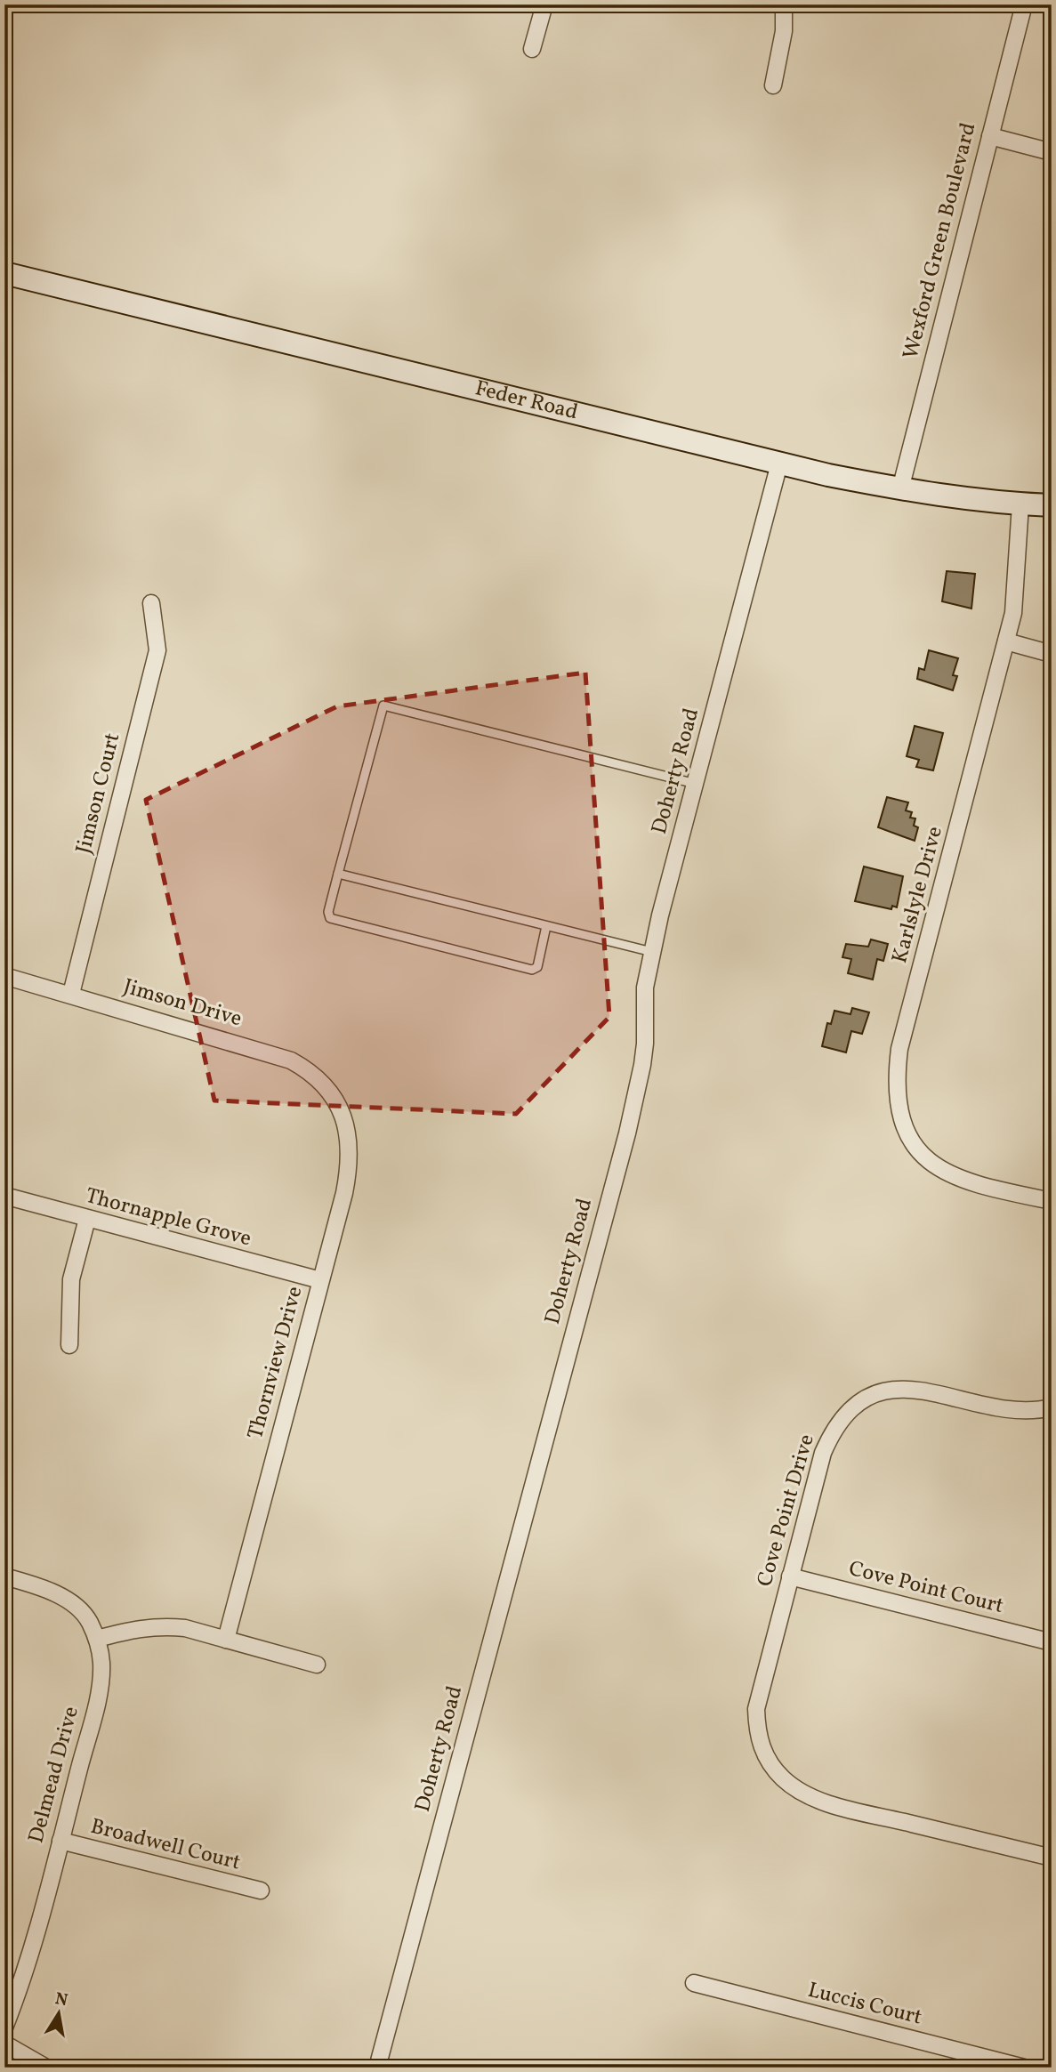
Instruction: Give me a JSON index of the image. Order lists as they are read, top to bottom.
{
  "streets": {
    "main road": ["Feder Road"],
    "street": [
      "Wexford Green Boulevard",
      "Doherty Road",
      "Jimson Court",
      "Karlslyle Drive",
      "Jimson Drive",
      "Thornapple Grove",
      "Thornview Drive",
      "Cove Point Drive",
      "Cove Point Court",
      "Delmead Drive",
      "Broadwell Court",
      "Luccis Court"
    ]
  },
  "crossings": [
    ["Wexford Green Boulevard", "Feder Road"],
    ["Feder Road", "Doherty Road"],
    ["Feder Road", "Karlslyle Drive"],
    ["Jimson Court", "Jimson Drive"],
    ["Jimson Drive", "Thornview Drive"],
    ["Thornapple Grove", "Thornview Drive"],
    ["Cove Point Drive", "Cove Point Court"],
    ["Delmead Drive", "Broadwell Court"]
  ],
  "north": "top"
}
